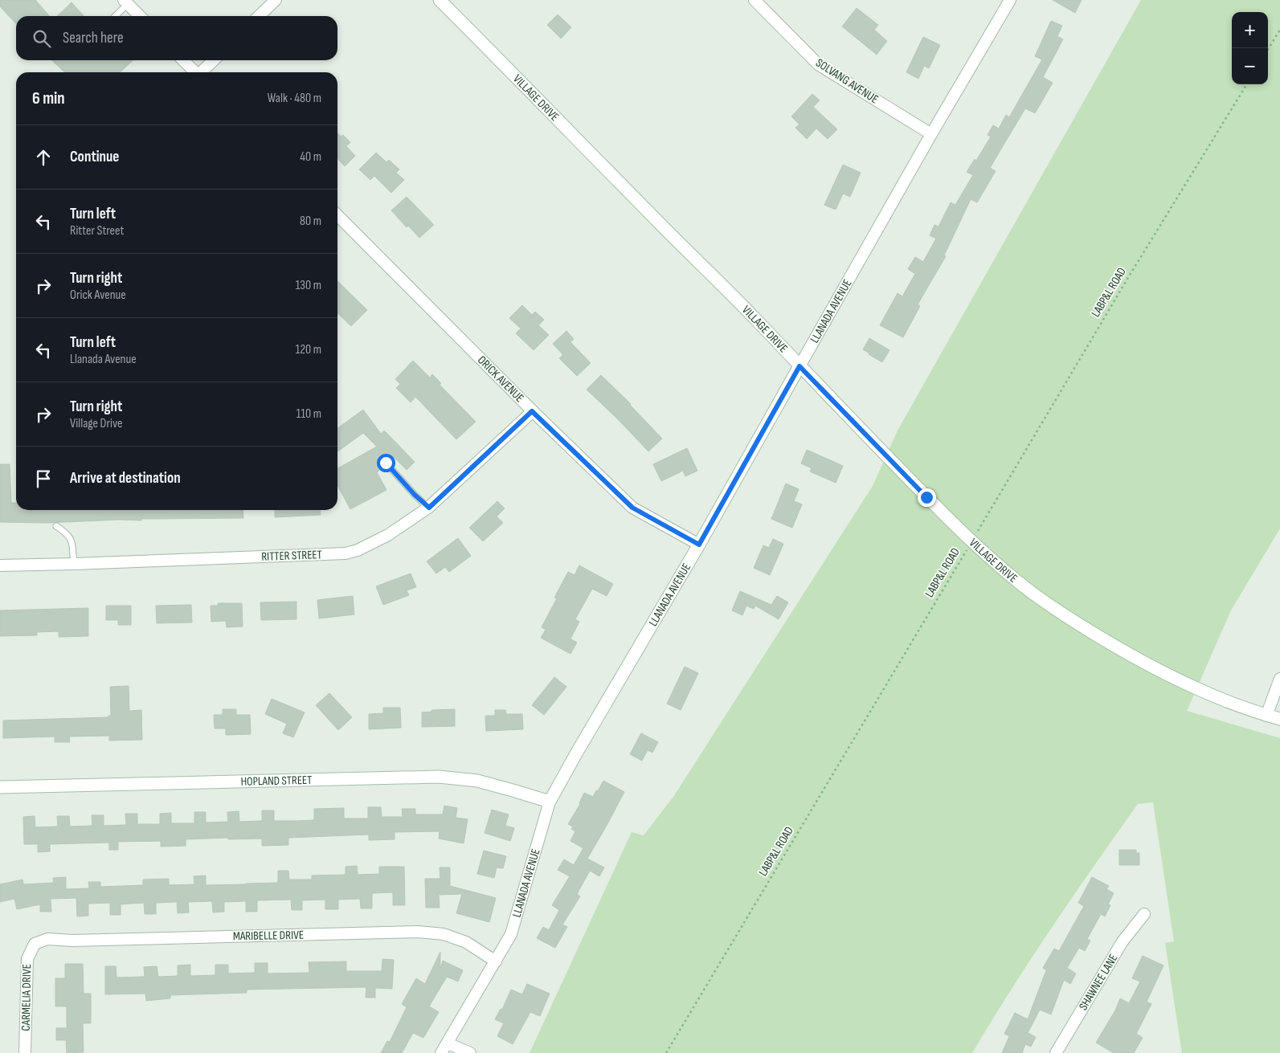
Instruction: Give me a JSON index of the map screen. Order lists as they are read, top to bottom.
{
  "streets": {
    "main road": ["VILLAGE DRIVE", "LLANADA AVENUE", "HOPLAND STREET"],
    "street": [
      "SOLVANG AVENUE",
      "ORICK AVENUE",
      "RITTER STREET",
      "MARIBELLE DRIVE",
      "SHAWNEE LANE",
      "CARMELIA DRIVE"
    ],
    "path": ["LABP&L ROAD"]
  },
  "crossings": [
    ["SOLVANG AVENUE", "LLANADA AVENUE"],
    ["VILLAGE DRIVE", "LABP&L ROAD"],
    ["VILLAGE DRIVE", "LLANADA AVENUE"],
    ["LLANADA AVENUE", "ORICK AVENUE"],
    ["LLANADA AVENUE", "HOPLAND STREET"],
    ["LLANADA AVENUE", "MARIBELLE DRIVE"],
    ["ORICK AVENUE", "RITTER STREET"],
    ["MARIBELLE DRIVE", "CARMELIA DRIVE"]
  ],
  "page": {
    "map_buttons": ["+", "−"],
    "search": "Search here",
    "heading": ["6 min", "Walk · 480 m"],
    "list": [
      ["Continue", "40 m"],
      ["Turn left", "Ritter Street", "80 m"],
      ["Turn right", "Orick Avenue", "130 m"],
      ["Turn left", "Llanada Avenue", "120 m"],
      ["Turn right", "Village Drive", "110 m"],
      "Arrive at destination"
    ]
  }
}
